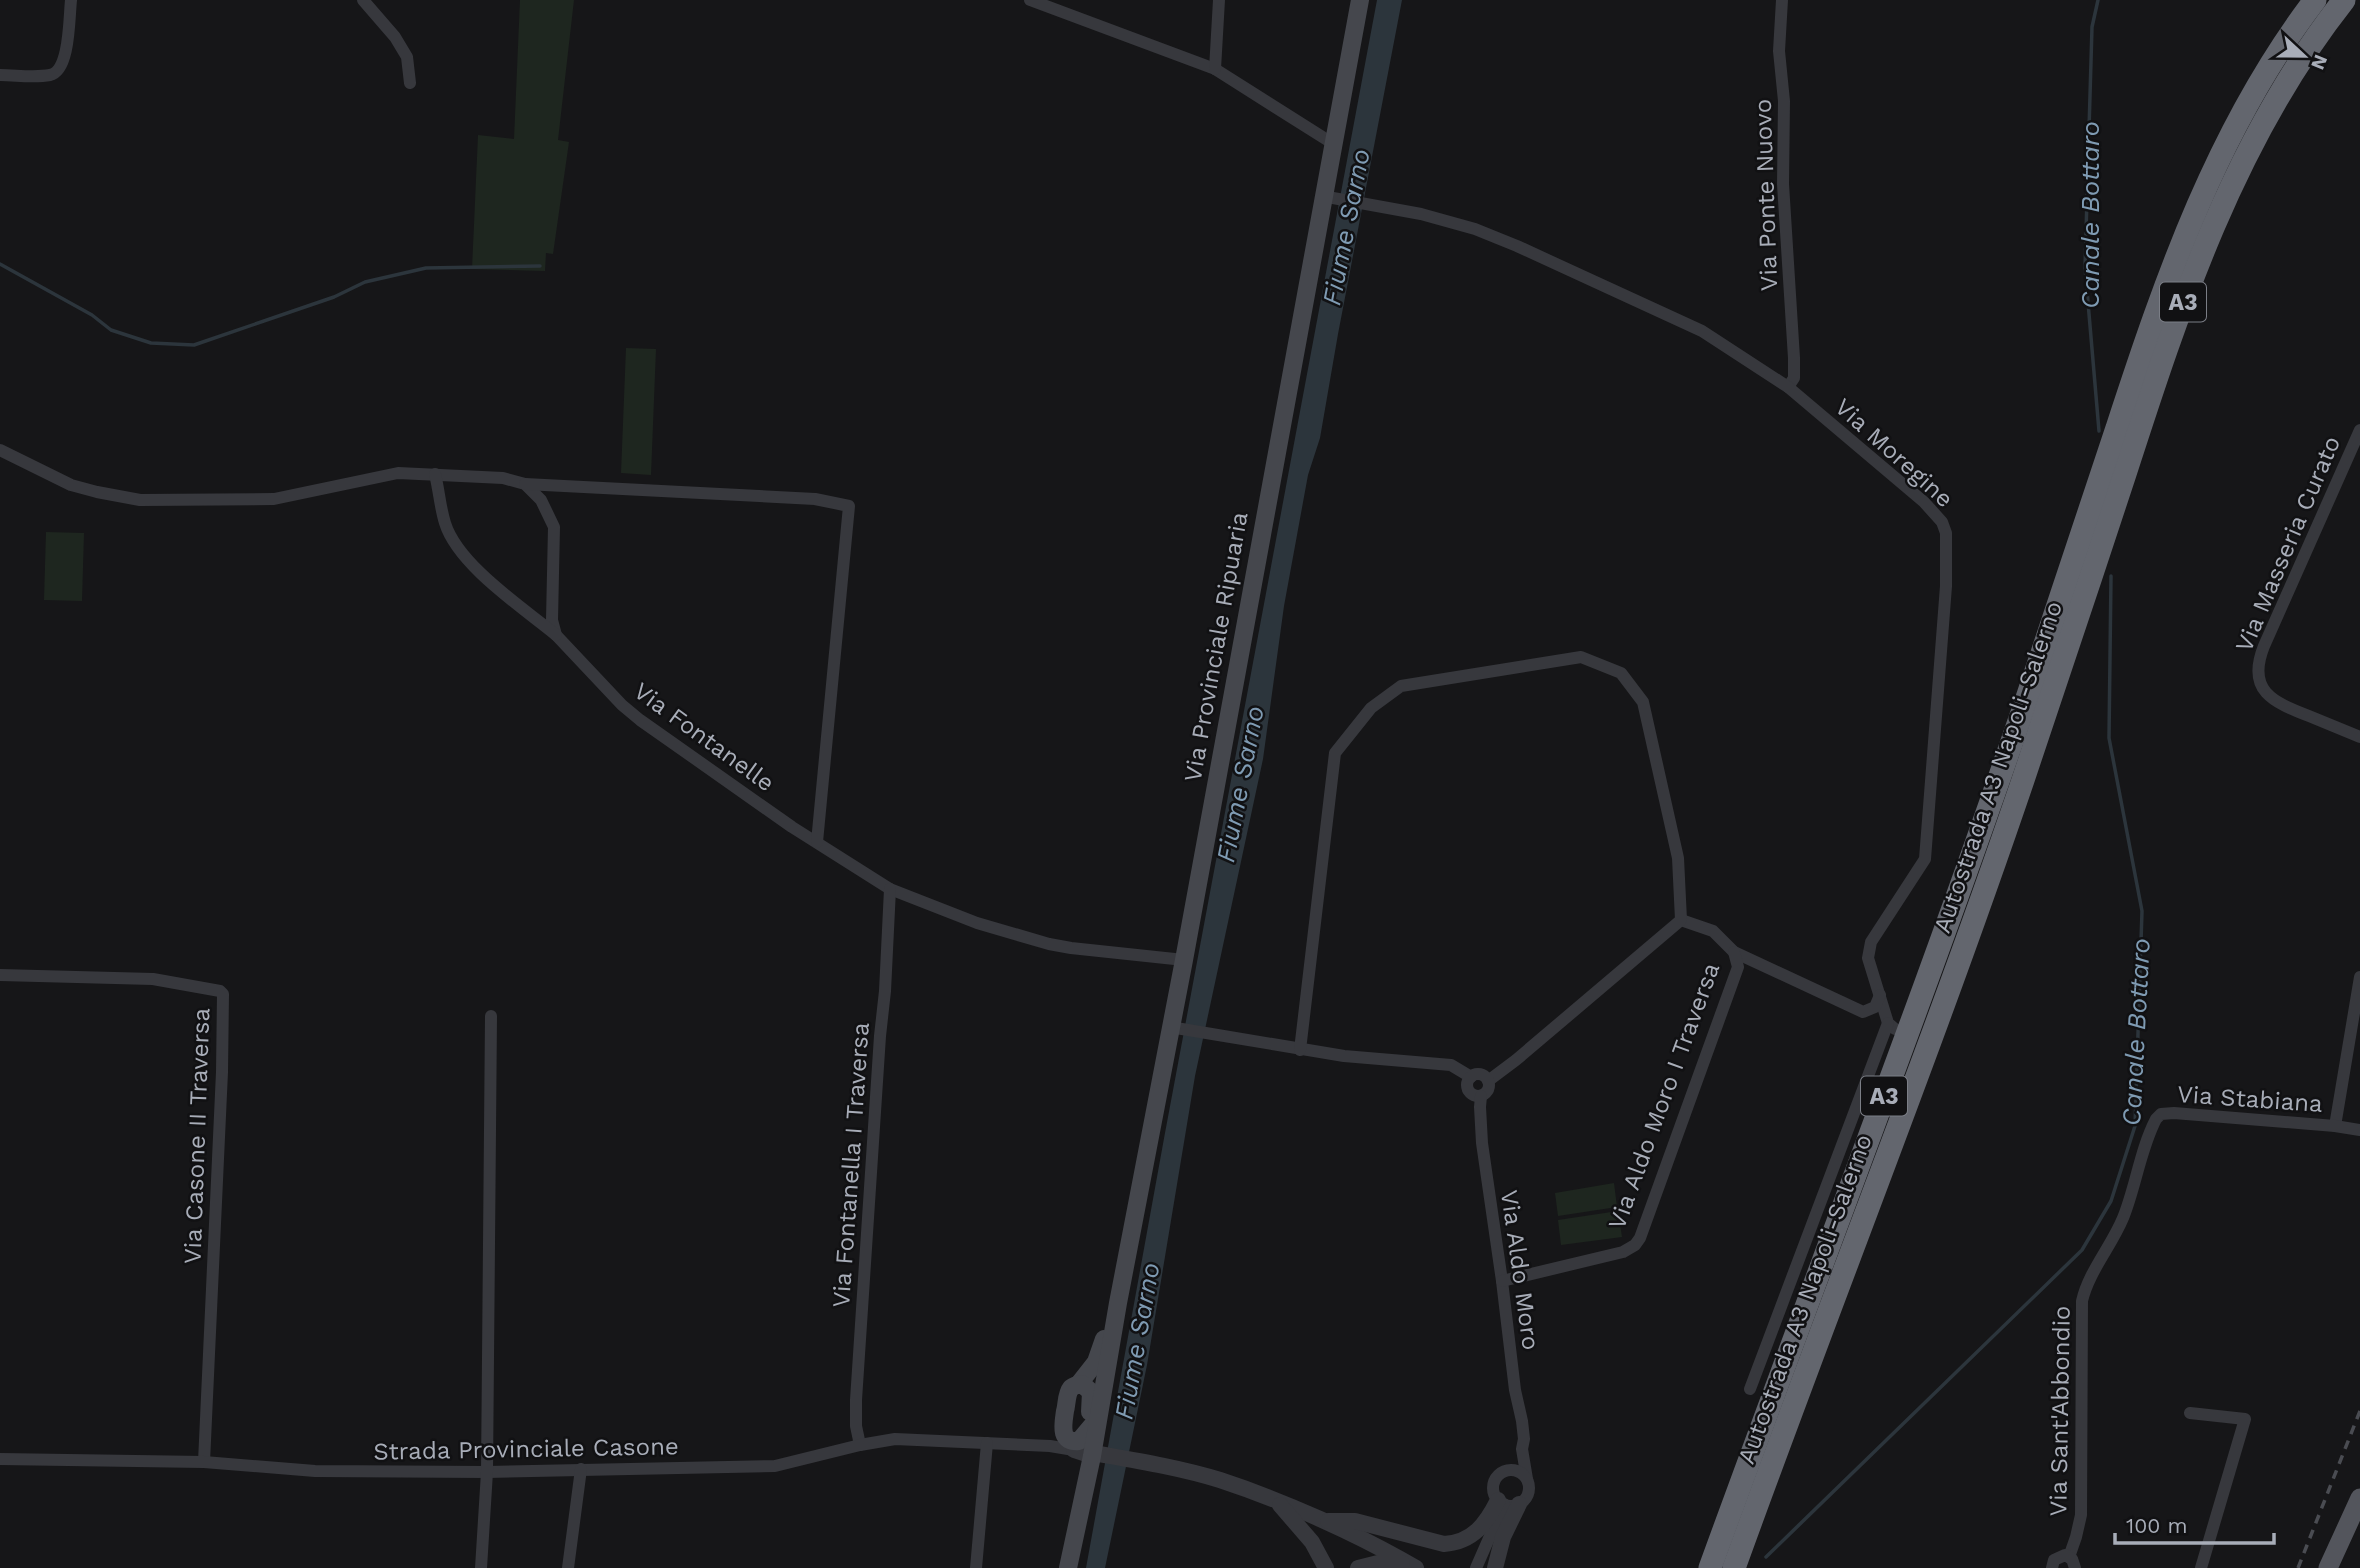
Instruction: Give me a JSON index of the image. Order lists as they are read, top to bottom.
{
  "streets": {
    "highway": ["A3", "Autostrada A3 Napoli-Salerno"],
    "main road": ["Via Provinciale Ripuaria"],
    "street": [
      "Via Ponte Nuovo",
      "Via Moregine",
      "Via Masseria Curato",
      "Via Fontanelle",
      "Via Aldo Moro I Traversa",
      "Via Stabiana",
      "Via Casone II Traversa",
      "Via Fontanella I Traversa",
      "Via Aldo Moro",
      "Via Sant'Abbondio",
      "Strada Provinciale Casone"
    ]
  },
  "crossings": [
    ["Via Ponte Nuovo", "Via Moregine"],
    ["Via Moregine", "Via Provinciale Ripuaria"],
    ["Via Provinciale Ripuaria", "Via Fontanelle"],
    ["Via Provinciale Ripuaria", "Strada Provinciale Casone"],
    ["Via Fontanelle", "Via Fontanella I Traversa"],
    ["Via Aldo Moro I Traversa", "Via Aldo Moro"],
    ["Via Stabiana", "Via Sant'Abbondio"],
    ["Via Casone II Traversa", "Strada Provinciale Casone"],
    ["Via Fontanella I Traversa", "Strada Provinciale Casone"]
  ],
  "water": ["Canale Bottaro", "Fiume Sarno"],
  "scale_bar": "100 m",
  "north": "right"
}
